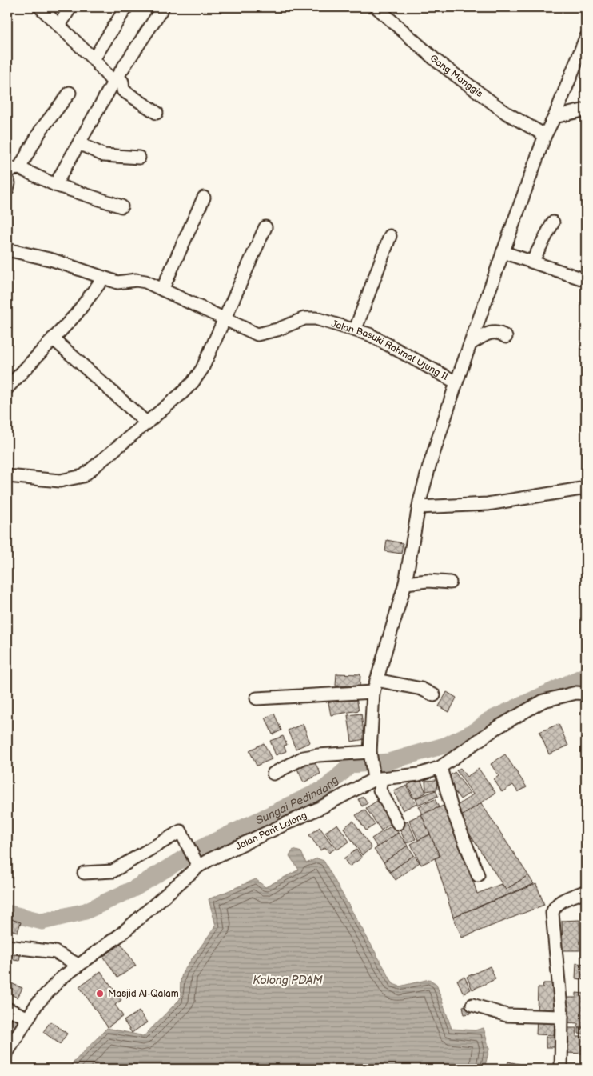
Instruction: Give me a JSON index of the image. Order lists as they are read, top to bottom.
{
  "streets": {
    "street": ["Gang Manggis", "Jalan Basuki Rahmat Ujung II", "Jalan Parit Lalang"]
  },
  "crossings": [
    ["Jalan Basuki Rahmat Ujung II", "Jalan Parit Lalang"]
  ],
  "water": ["Sungai Pedindang", "Kolong PDAM"],
  "places": ["Masjid Al-Qalam"]
}
